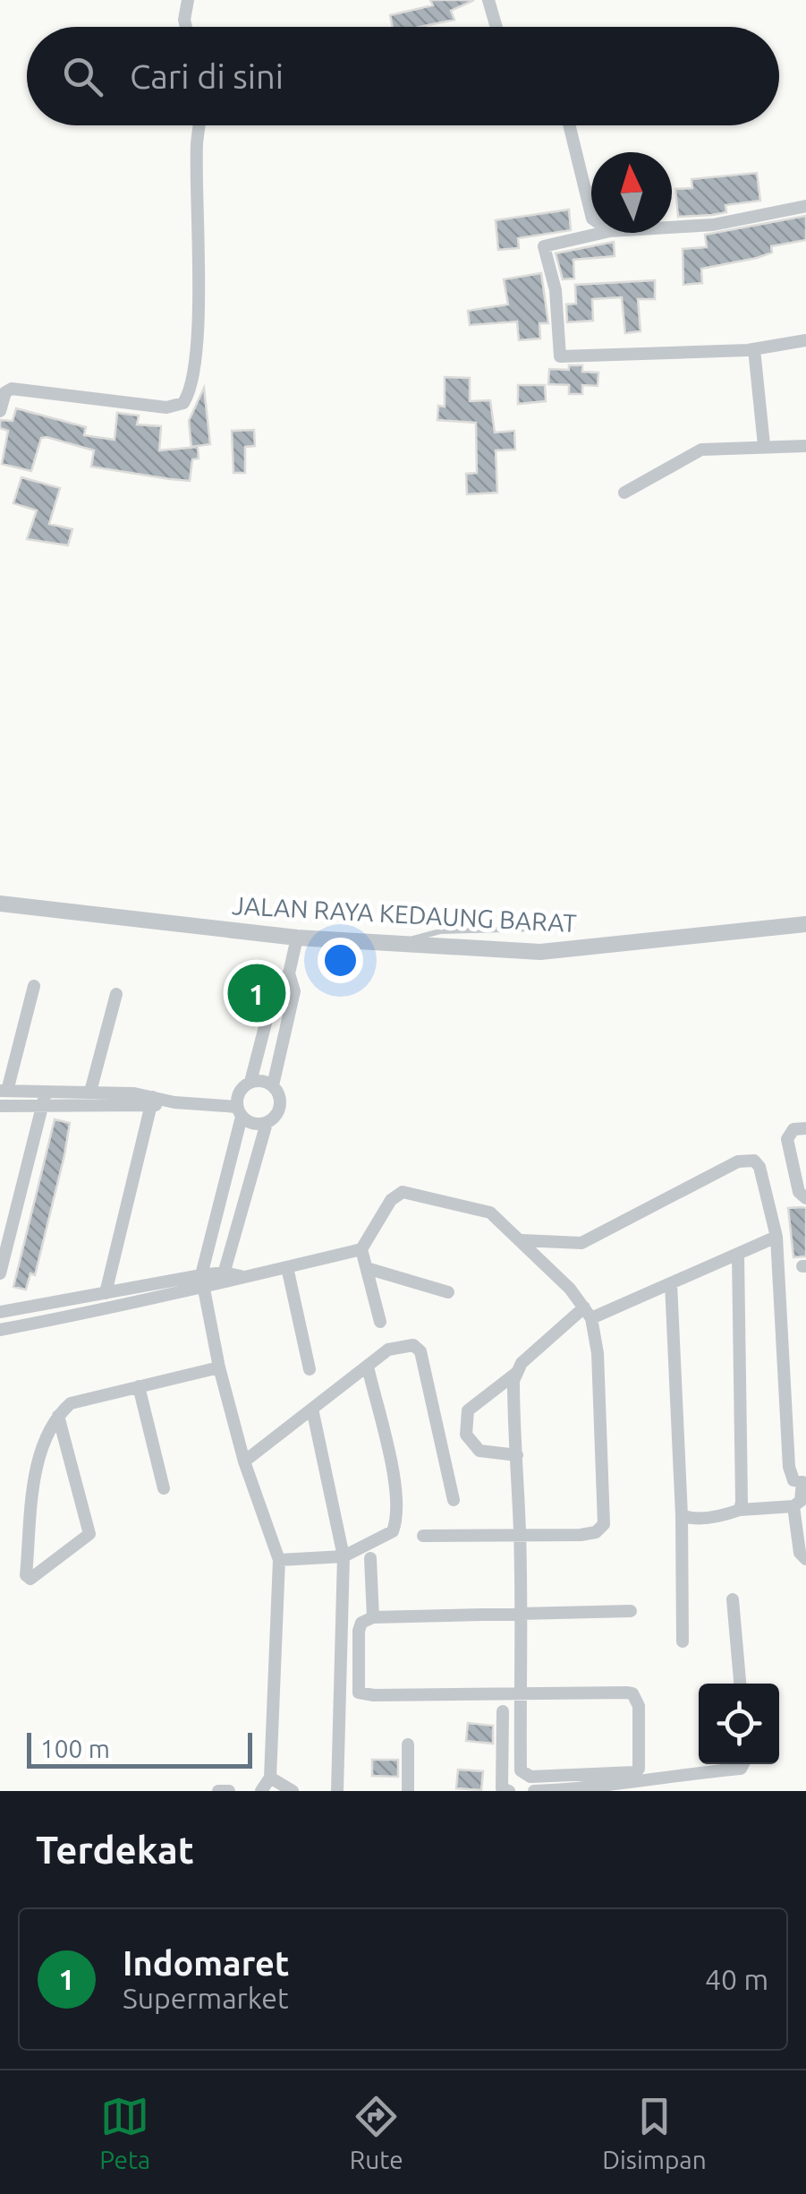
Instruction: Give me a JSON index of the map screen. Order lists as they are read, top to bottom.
{
  "streets": {
    "street": ["JALAN RAYA KEDAUNG BARAT"]
  },
  "scale_bar": "100 m",
  "north": "top",
  "page": {
    "search": "Cari di sini",
    "pins": "1",
    "scale": "100 m",
    "heading": "Terdekat",
    "list": [
      {
        "mark": "1",
        "name": "Indomaret",
        "note": "Supermarket",
        "value": "40 m"
      }
    ],
    "nav": ["Peta", "Rute", "Disimpan"]
  }
}
